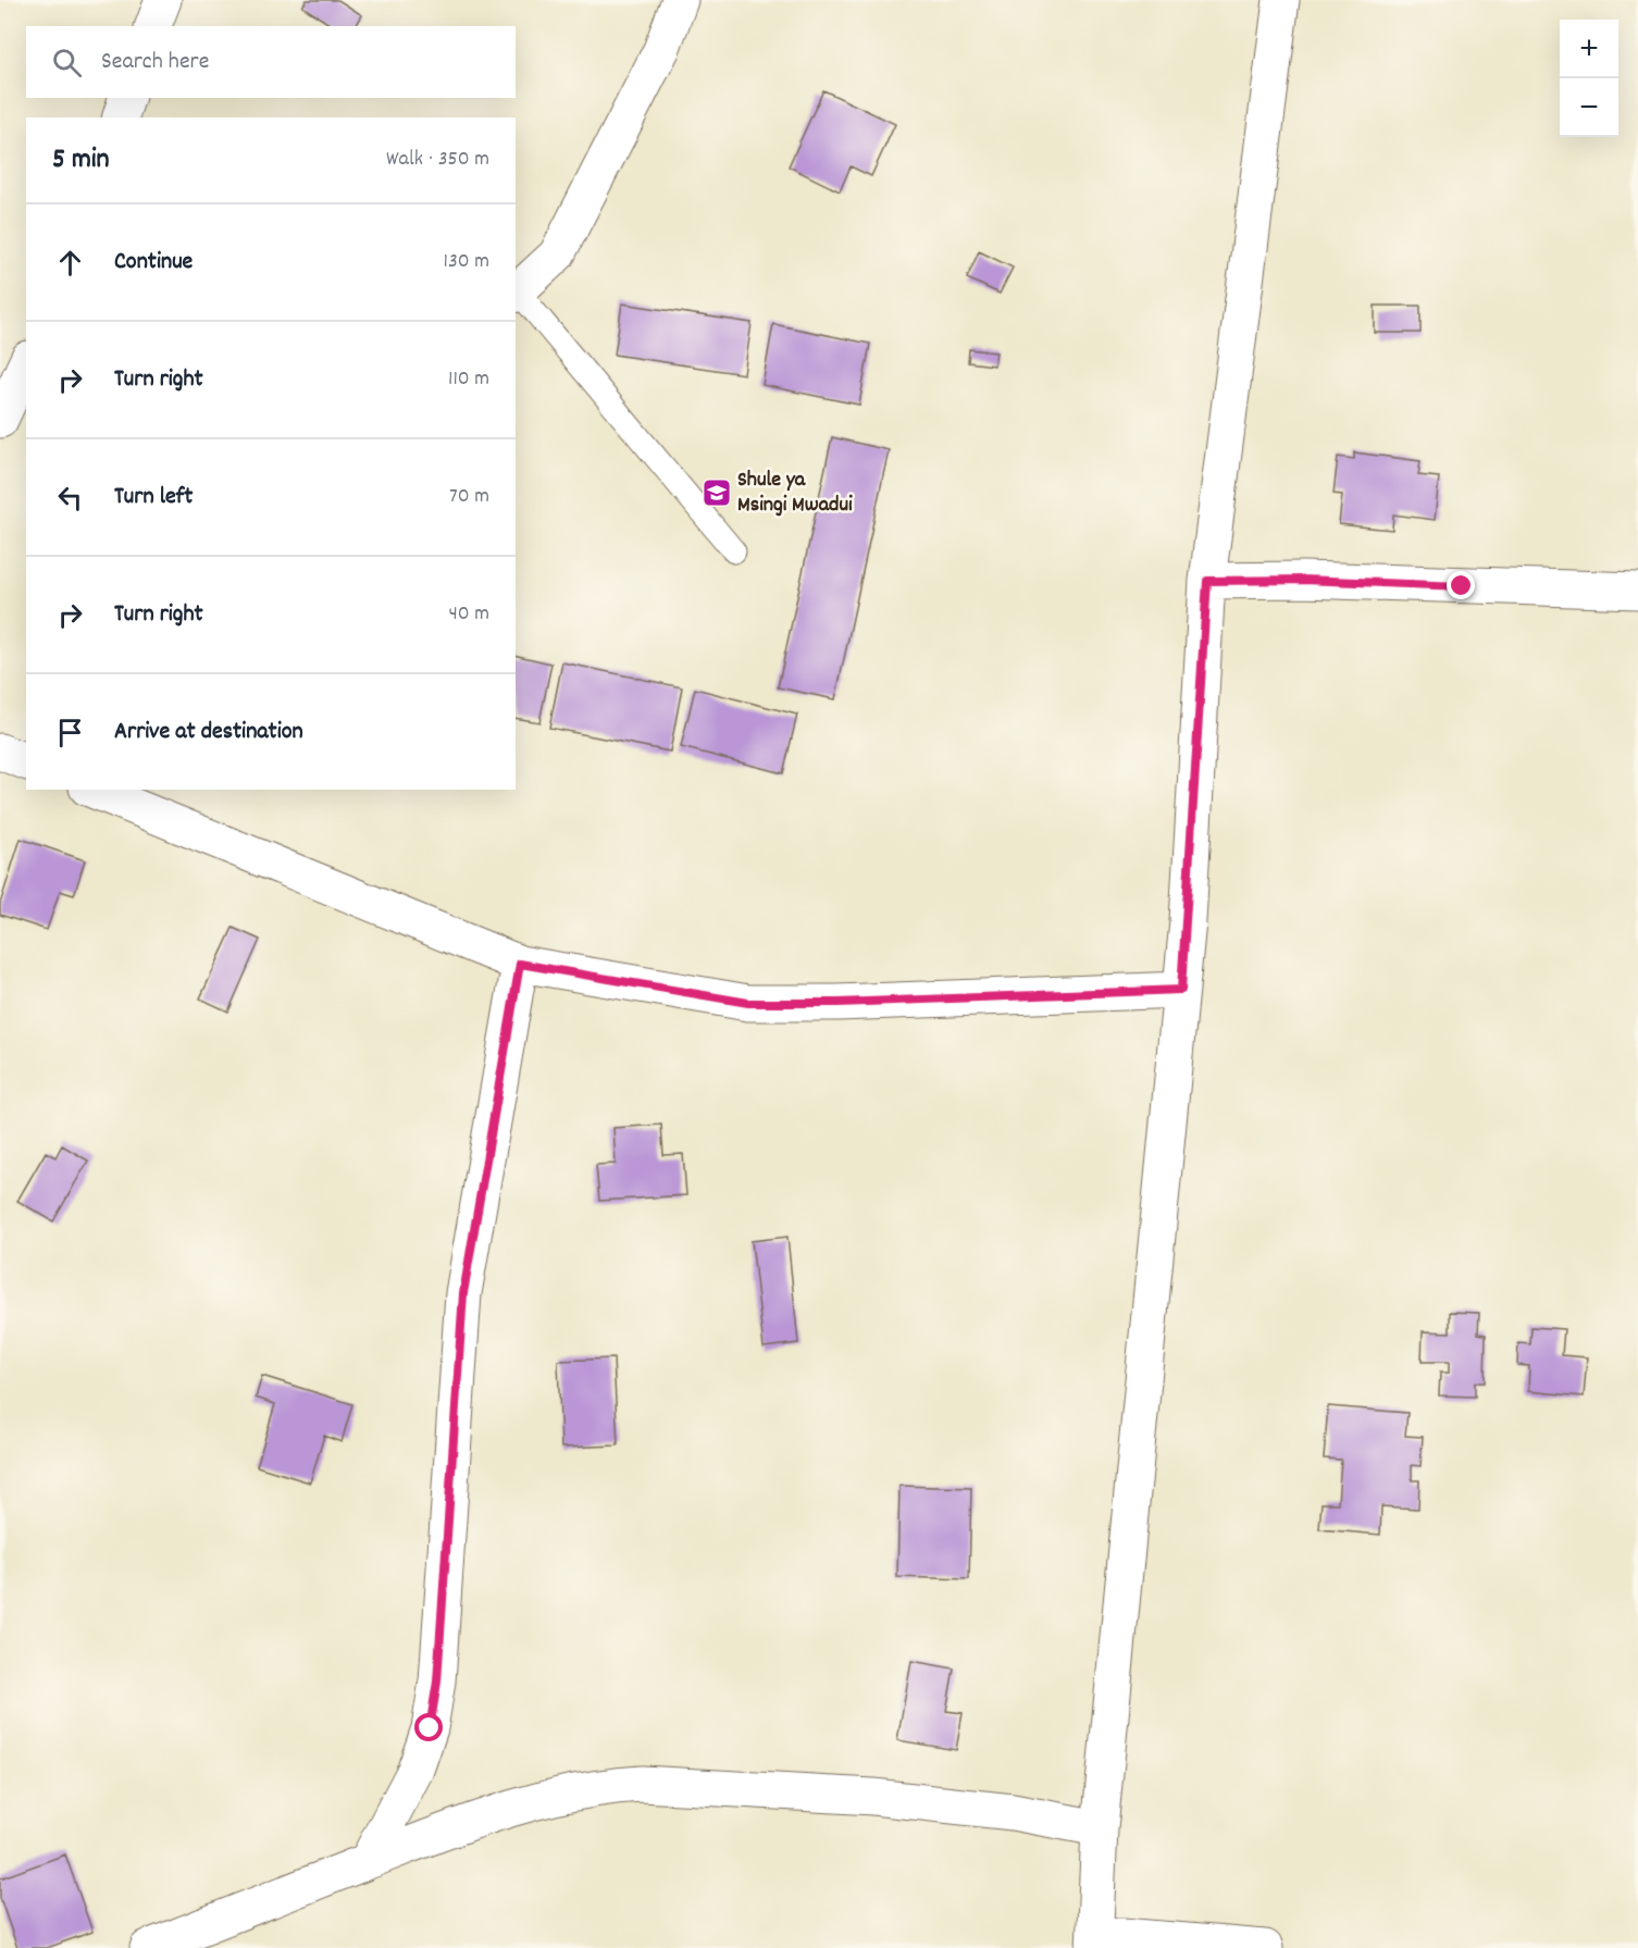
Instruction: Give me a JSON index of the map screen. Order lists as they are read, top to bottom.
{
  "places": {
    "school or university": ["Shule ya Msingi Mwadui"]
  },
  "page": {
    "map_buttons": ["+", "−"],
    "search": "Search here",
    "heading": ["5 min", "Walk · 350 m"],
    "list": [
      ["Continue", "130 m"],
      ["Turn right", "110 m"],
      ["Turn left", "70 m"],
      ["Turn right", "40 m"],
      "Arrive at destination"
    ]
  }
}
